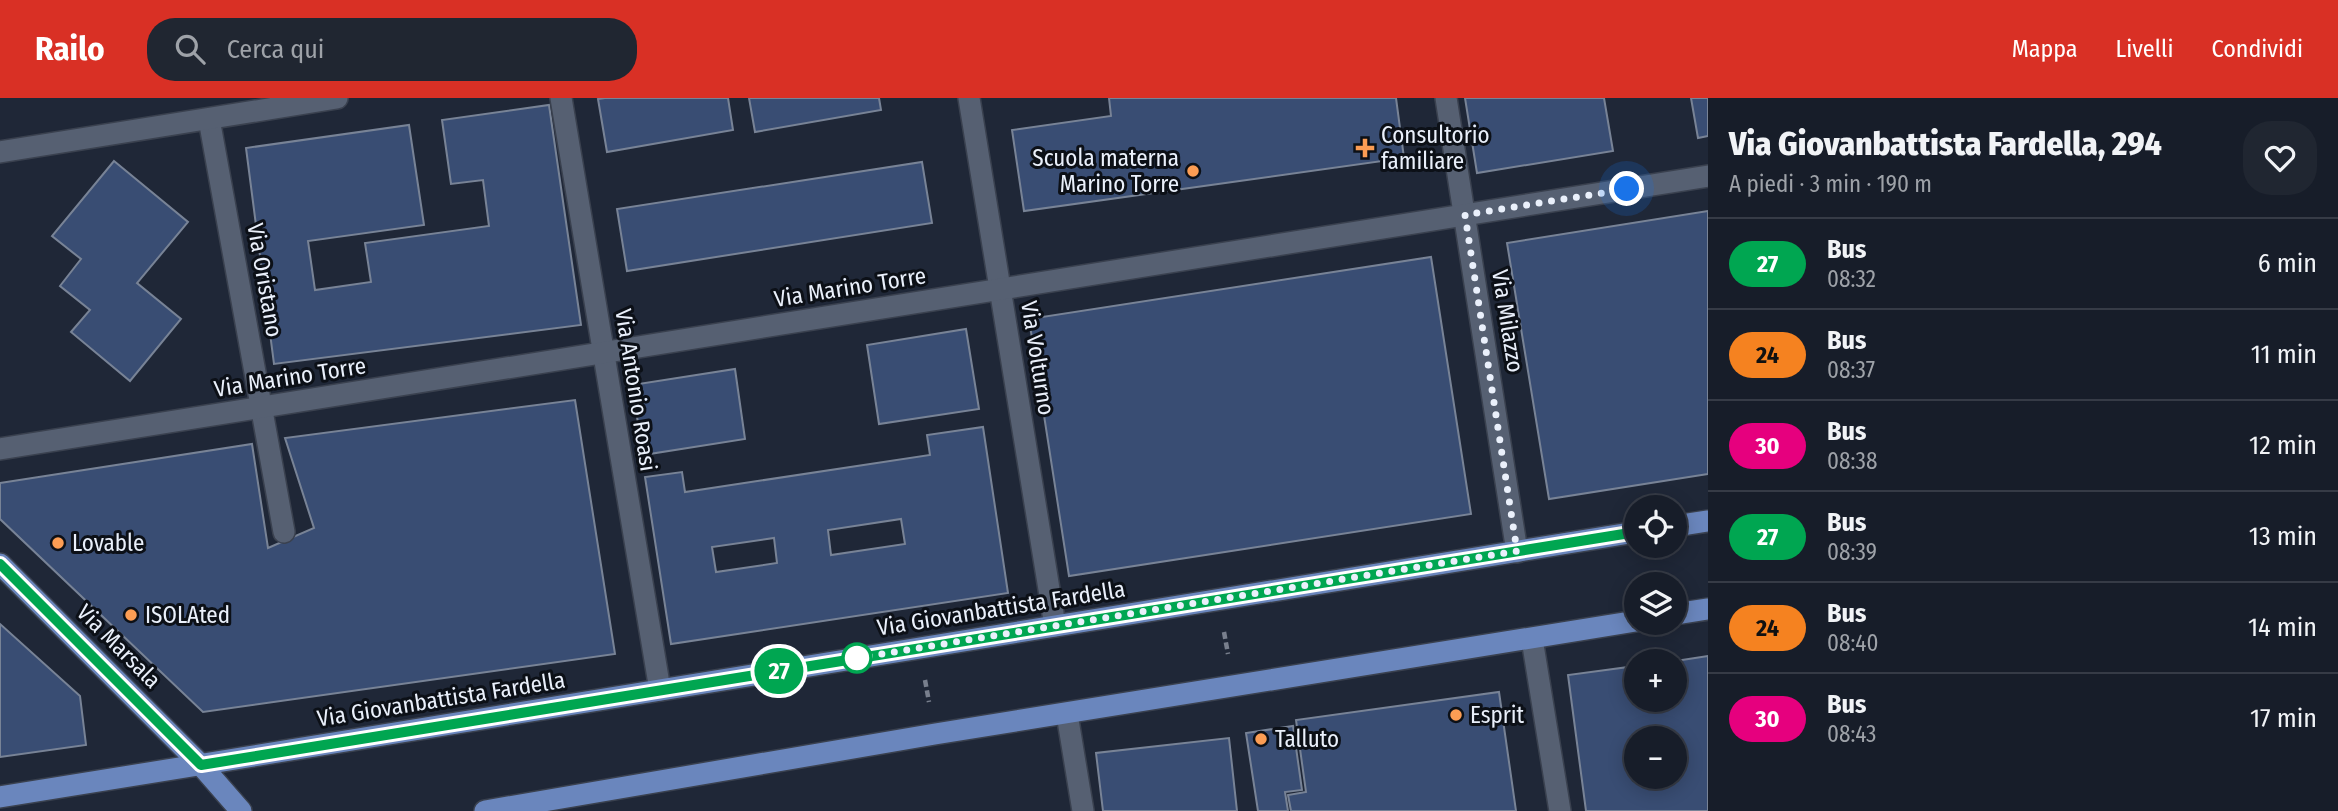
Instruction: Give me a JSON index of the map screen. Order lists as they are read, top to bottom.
{
  "streets": {
    "main road": ["Via Giovanbattista Fardella", "Via Marsala"],
    "street": [
      "Via Oristano",
      "Via Marino Torre",
      "Via Milazzo",
      "Via Volturno",
      "Via Antonio Roasi"
    ]
  },
  "crossings": [
    ["Via Oristano", "Via Marino Torre"],
    ["Via Marino Torre", "Via Milazzo"],
    ["Via Marino Torre", "Via Volturno"],
    ["Via Marino Torre", "Via Antonio Roasi"],
    ["Via Milazzo", "Via Giovanbattista Fardella"],
    ["Via Volturno", "Via Giovanbattista Fardella"],
    ["Via Antonio Roasi", "Via Giovanbattista Fardella"],
    ["Via Giovanbattista Fardella", "Via Marsala"]
  ],
  "places": {
    "health": ["Consultorio familiare"],
    "other": [
      "Scuola materna Marino Torre",
      "Lovable",
      "ISOLAted",
      "Esprit",
      "Talluto"
    ]
  },
  "lines": ["bus line 27"],
  "page": {
    "header": "Railo",
    "search": "Cerca qui",
    "nav": ["Mappa", "Livelli", "Condividi"],
    "on_map": "27",
    "heading": ["Via Giovanbattista Fardella, 294", "A piedi · 3 min · 190 m"],
    "list": [
      {
        "mark": "27",
        "name": "Bus",
        "note": "08:32",
        "value": "6 min"
      },
      {
        "mark": "24",
        "name": "Bus",
        "note": "08:37",
        "value": "11 min"
      },
      {
        "mark": "30",
        "name": "Bus",
        "note": "08:38",
        "value": "12 min"
      },
      {
        "mark": "27",
        "name": "Bus",
        "note": "08:39",
        "value": "13 min"
      },
      {
        "mark": "24",
        "name": "Bus",
        "note": "08:40",
        "value": "14 min"
      },
      {
        "mark": "30",
        "name": "Bus",
        "note": "08:43",
        "value": "17 min"
      }
    ],
    "map_buttons": ["+", "−"]
  }
}
